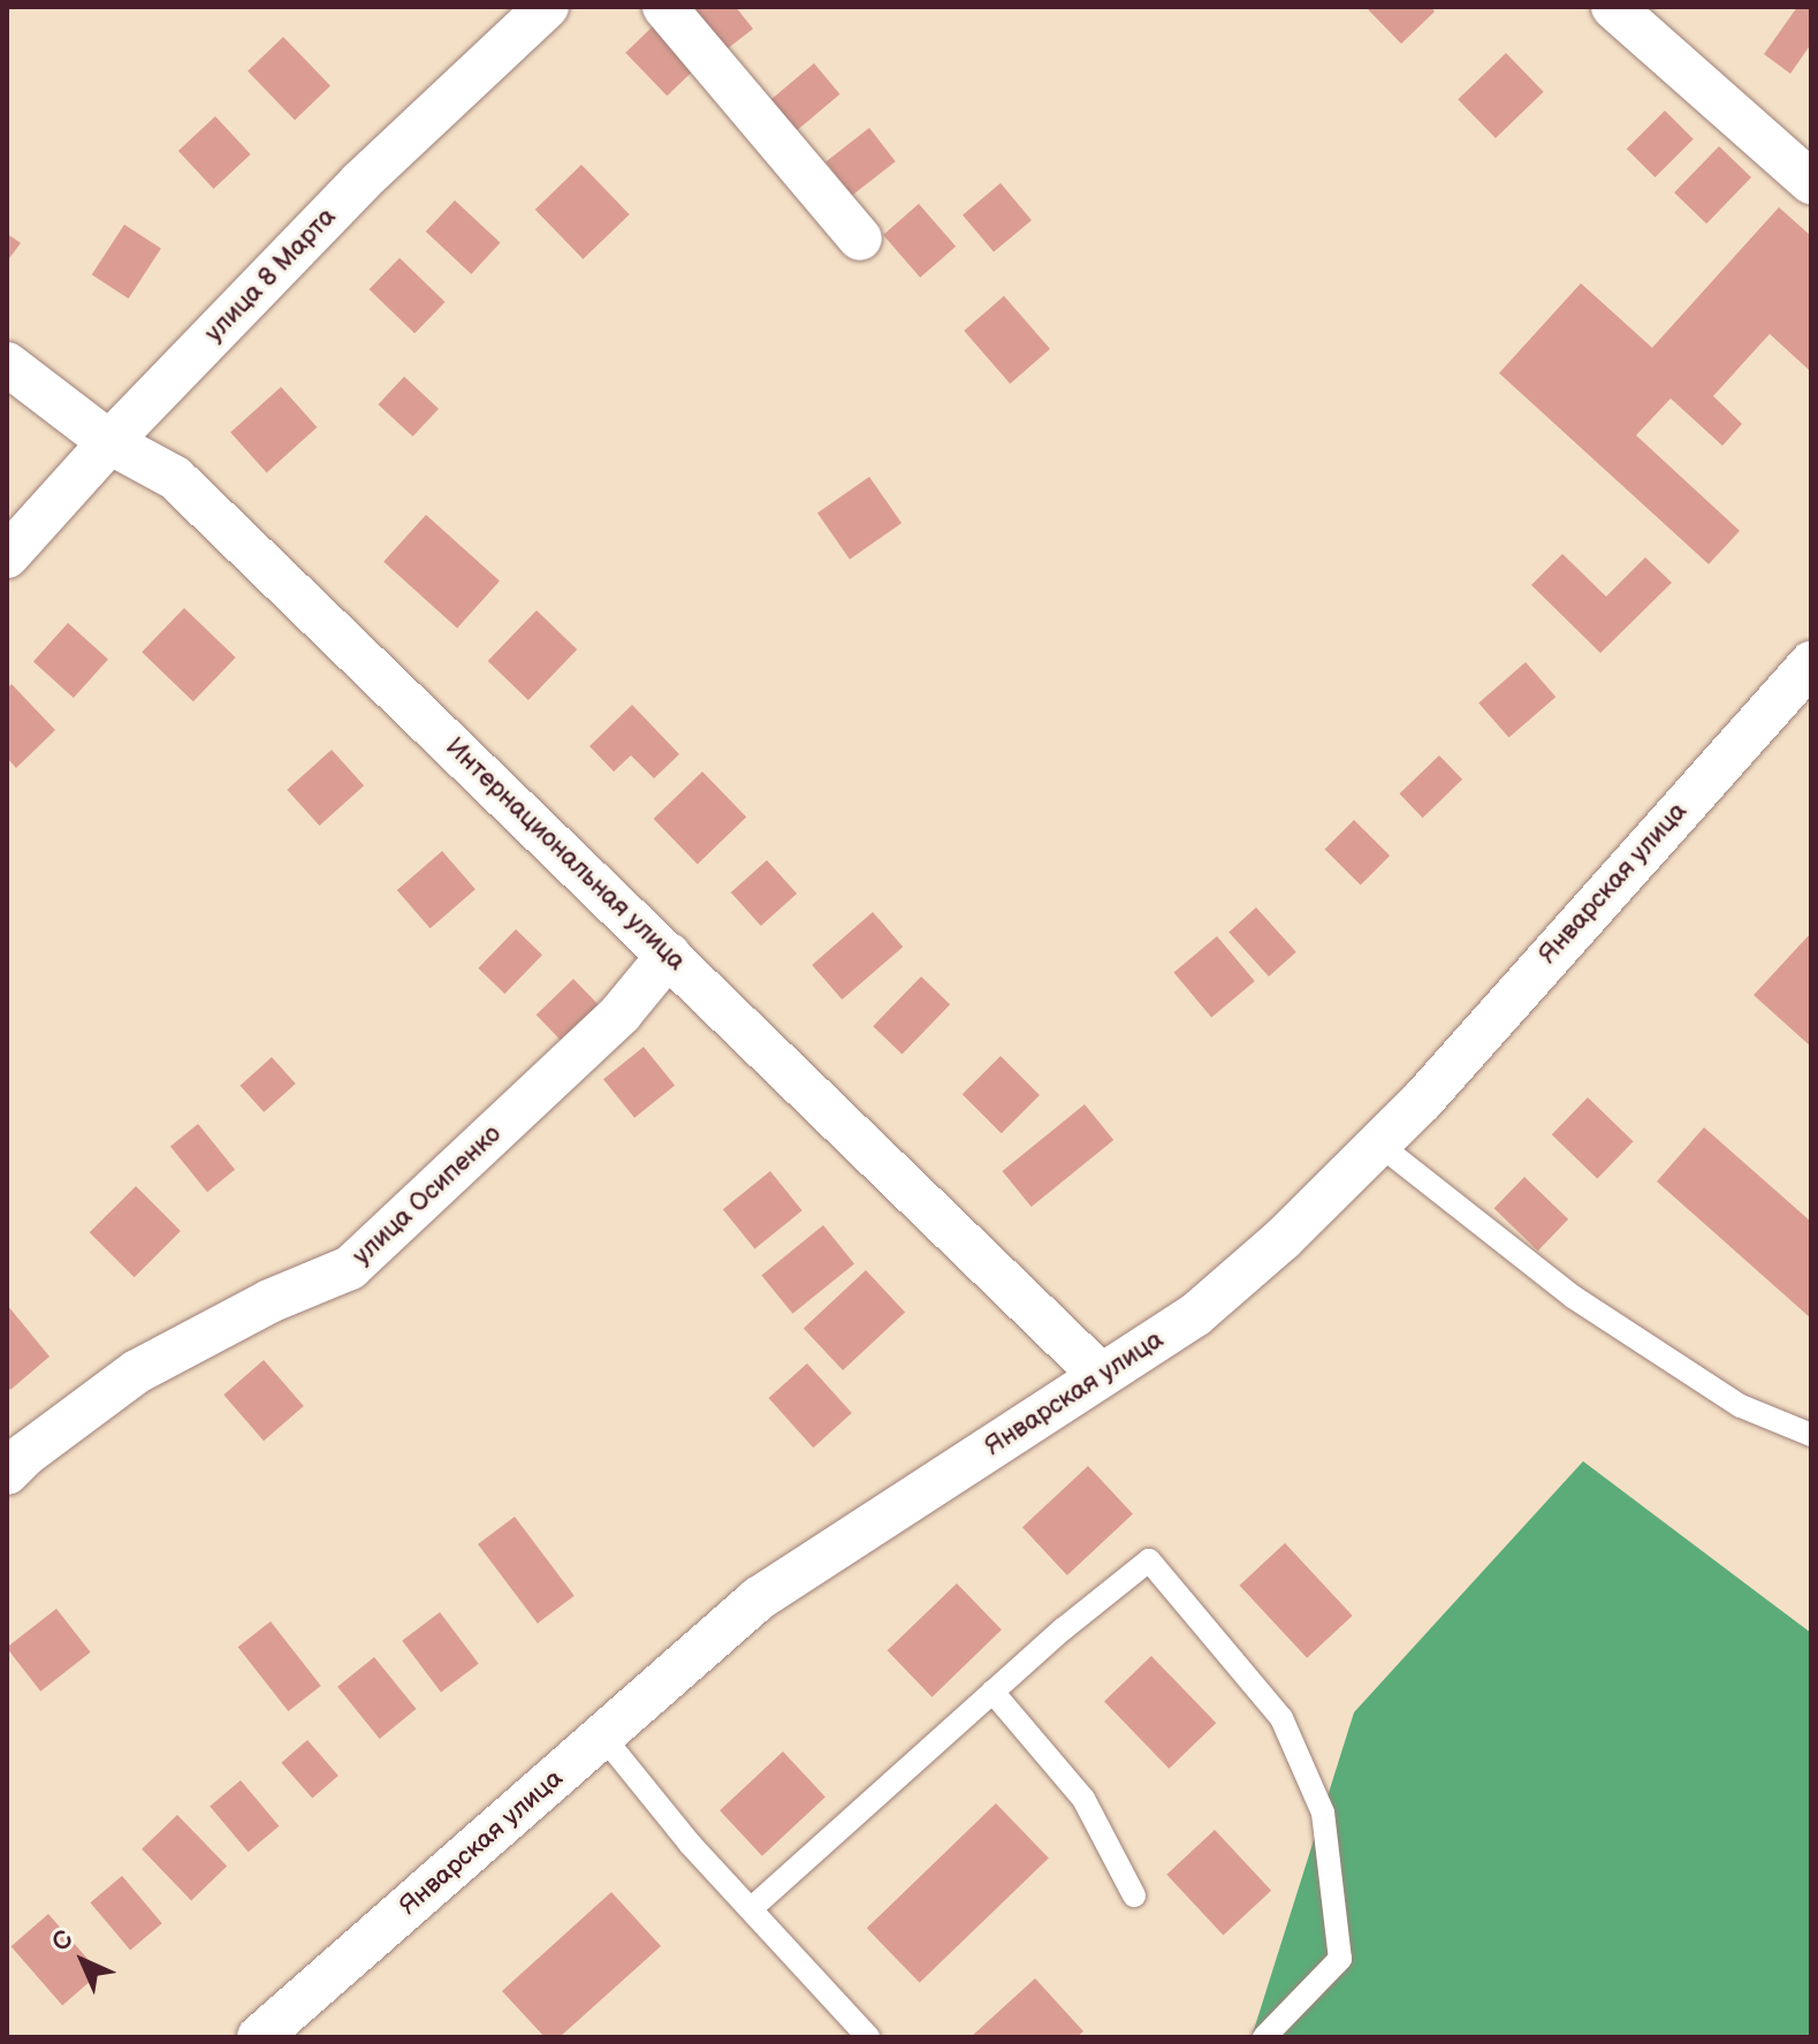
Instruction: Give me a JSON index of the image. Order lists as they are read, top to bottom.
{
  "streets": {
    "street": [
      "улица 8 Марта",
      "Интернациональная улица",
      "Январская улица",
      "улица Осипенко"
    ]
  },
  "crossings": [
    ["улица 8 Марта", "Интернациональная улица"],
    ["Интернациональная улица", "Январская улица"],
    ["Интернациональная улица", "улица Осипенко"]
  ],
  "north": "top left"
}
